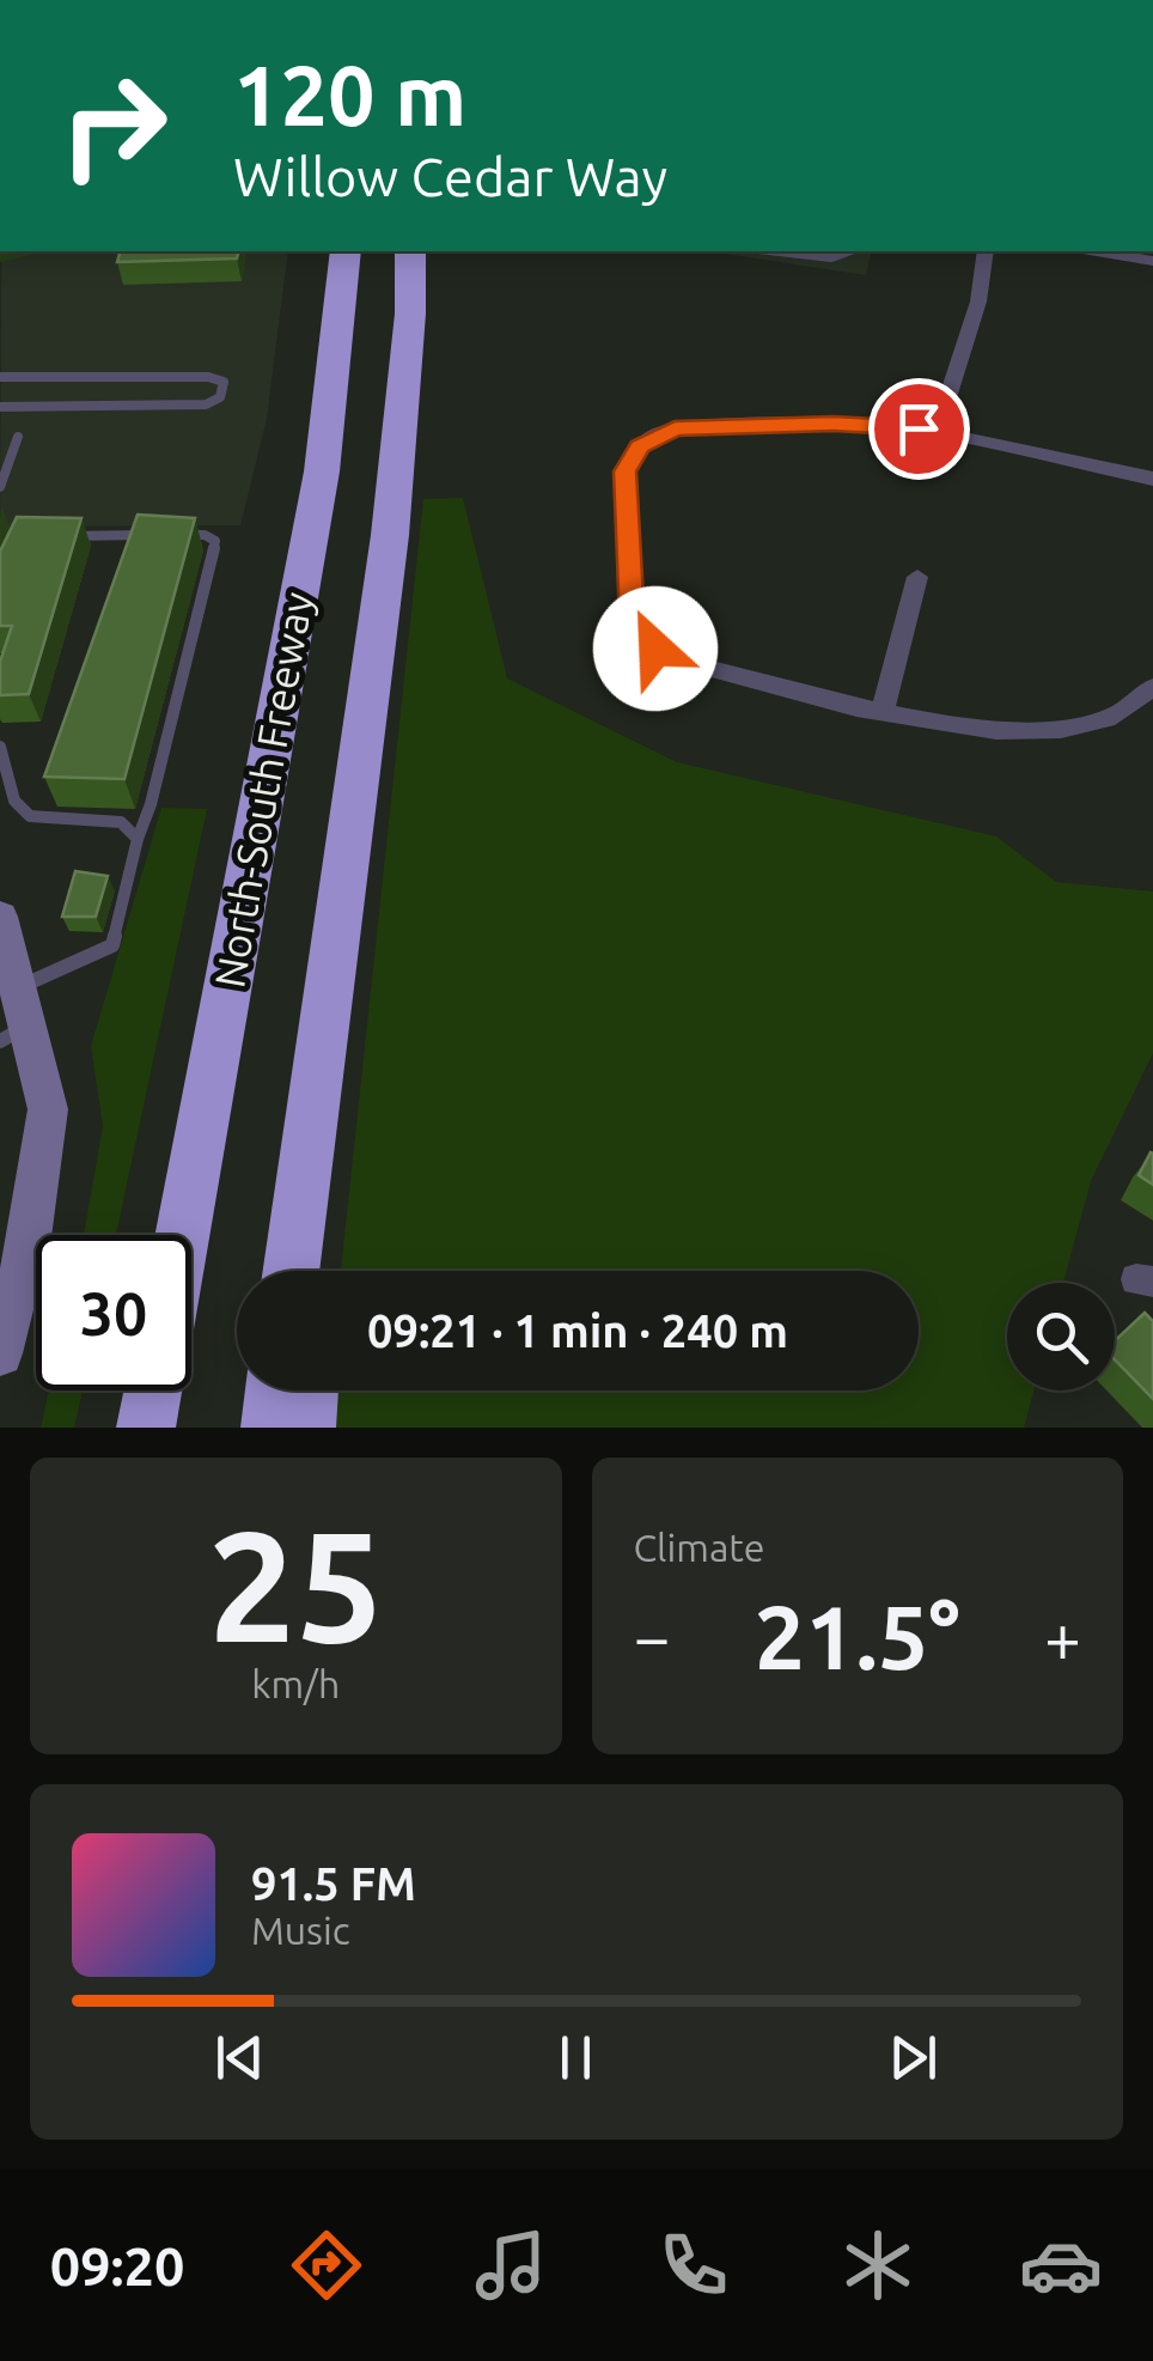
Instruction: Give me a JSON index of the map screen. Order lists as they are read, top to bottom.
{
  "streets": {
    "highway": ["North-South Freeway"]
  },
  "page": {
    "turn": ["120 m", "Willow Cedar Way"],
    "limit": "30",
    "trip": "09:21 · 1 min · 240 m",
    "tile": [
      ["25", "km/h"],
      "Climate"
    ],
    "heat": ["−", "21.5°", "+"],
    "song": ["91.5 FM", "Music"],
    "tabs": "09:20"
  }
}
